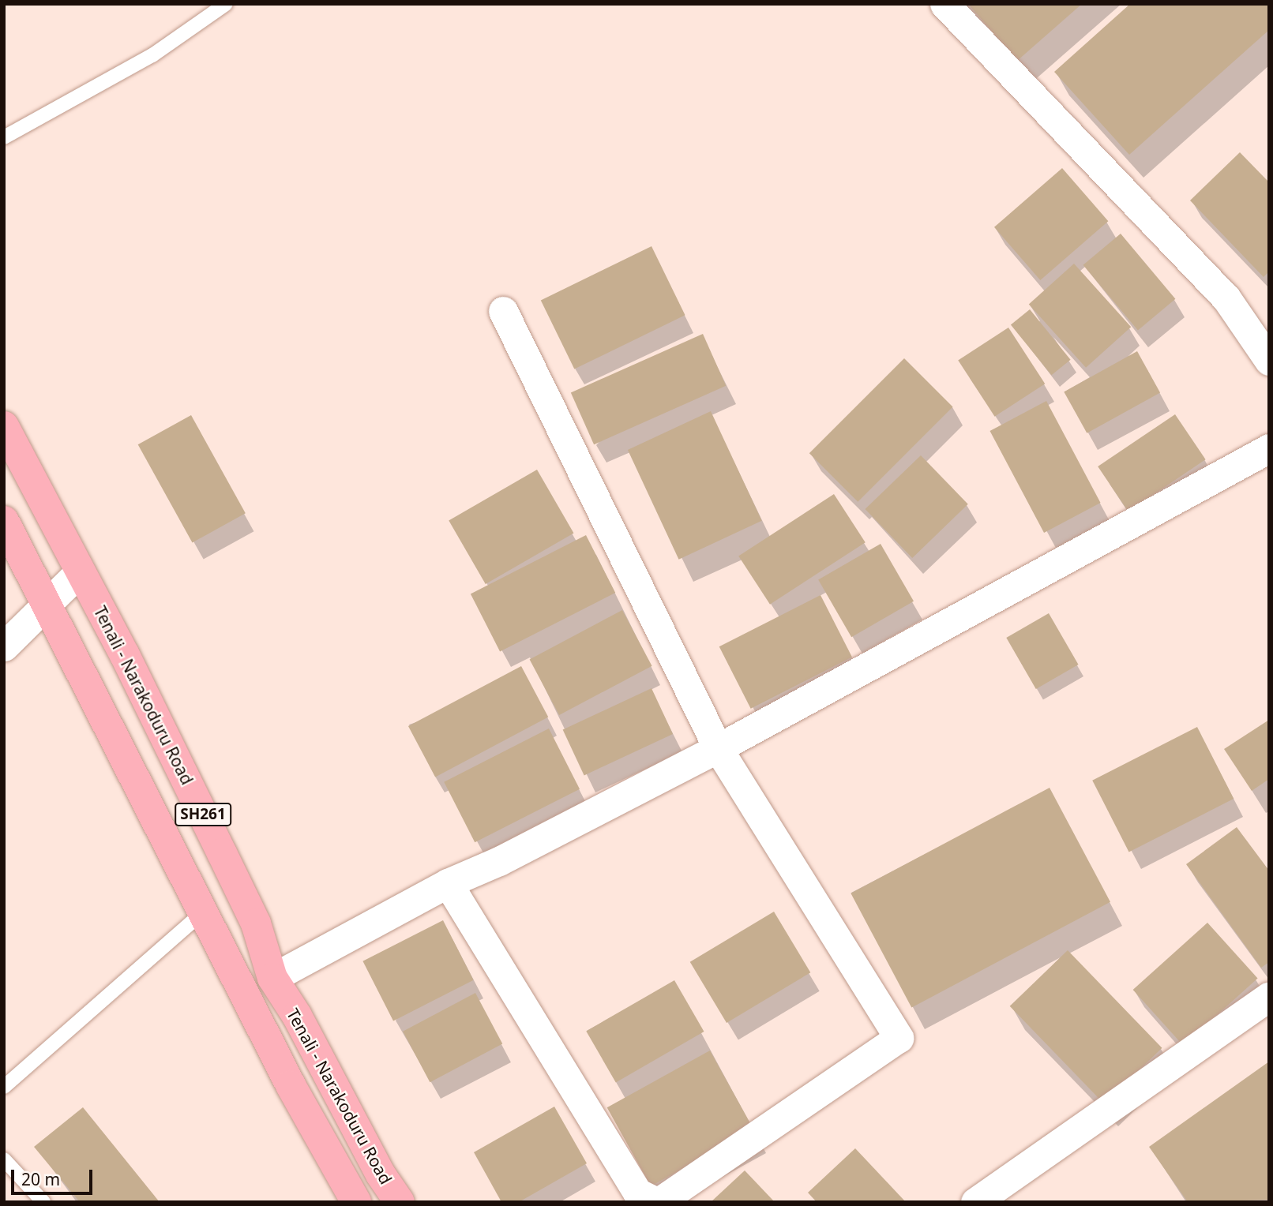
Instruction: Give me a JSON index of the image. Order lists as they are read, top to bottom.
{
  "streets": {
    "main road": ["Tenali - Narakoduru Road", "SH261"]
  },
  "scale_bar": "20 m"
}
